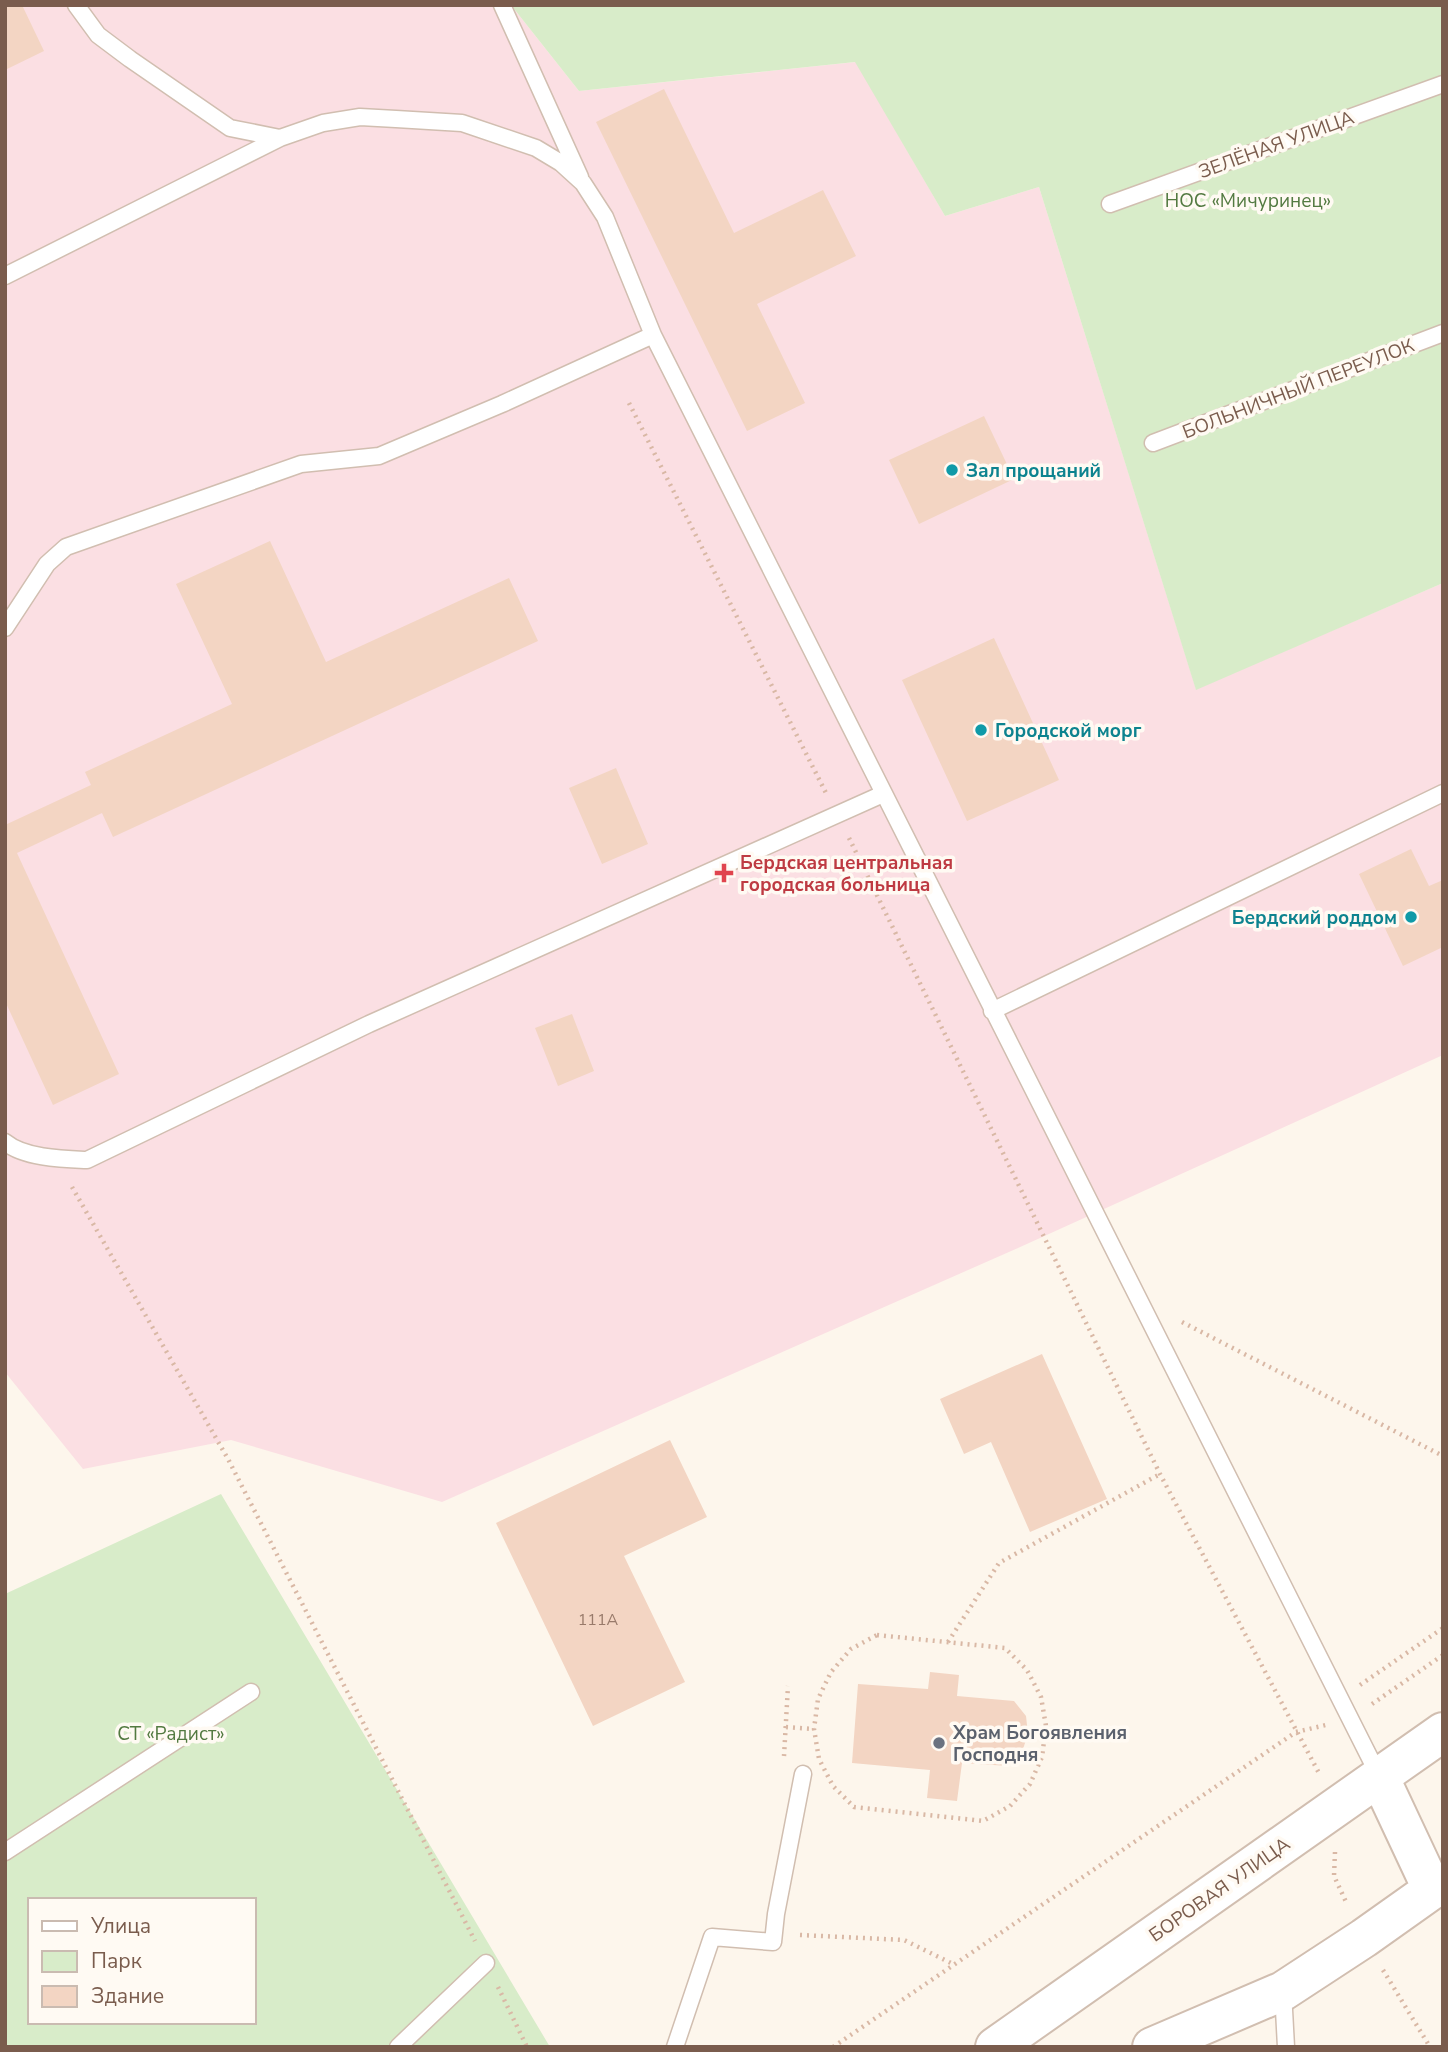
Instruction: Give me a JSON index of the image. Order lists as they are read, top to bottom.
{
  "streets": {
    "street": ["БОРОВАЯ УЛИЦА"],
    "lane": ["ЗЕЛЁНАЯ УЛИЦА", "БОЛЬНИЧНЫЙ ПЕРЕУЛОК"]
  },
  "parks": ["НОС «Мичуринец»", "СТ «Радист»"],
  "places": {
    "other": [
      "Зал прощаний",
      "Городской морг",
      "Бердский роддом",
      "Храм Богоявления Господня"
    ],
    "health": ["Бердская центральная городская больница"]
  },
  "house_numbers": ["111А"],
  "legend": ["Улица", "Парк", "Здание"]
}
